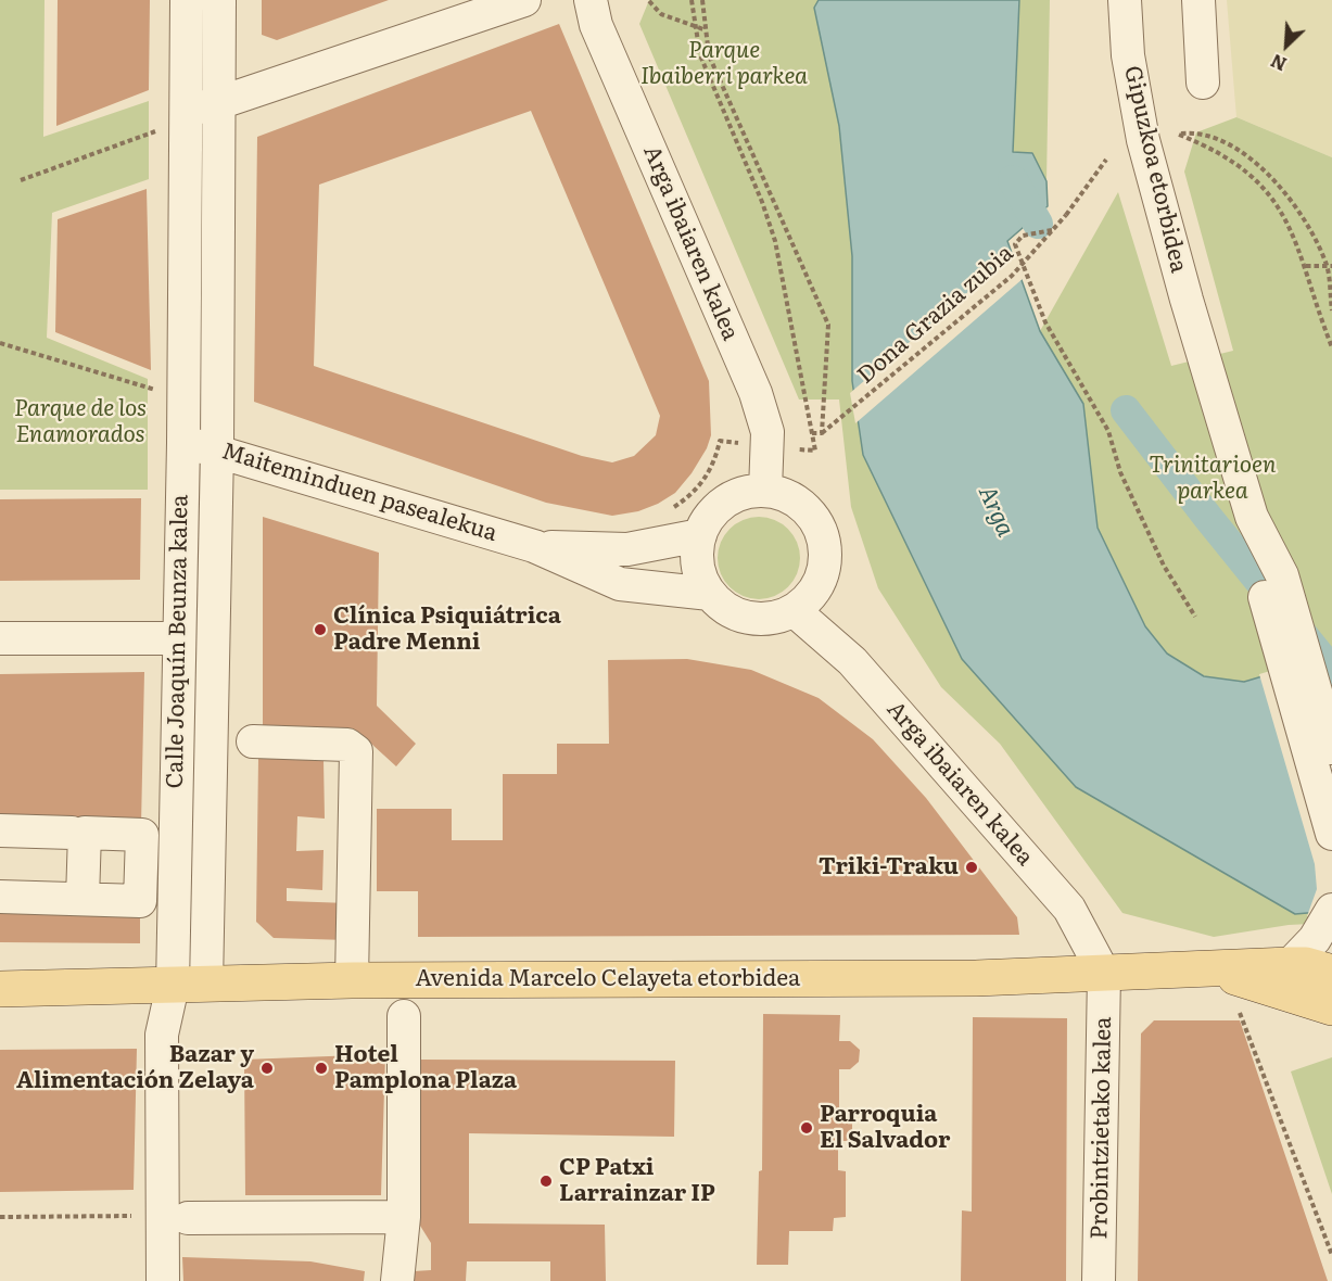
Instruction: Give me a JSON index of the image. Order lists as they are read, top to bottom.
{
  "streets": {
    "main road": ["Avenida Marcelo Celayeta etorbidea"],
    "street": [
      "Gipuzkoa etorbidea",
      "Arga ibaiaren kalea",
      "Maiteminduen pasealekua",
      "Calle Joaquín Beunza kalea",
      "Probintzietako kalea"
    ],
    "path": ["Dona Grazia zubia"]
  },
  "crossings": [
    ["Arga ibaiaren kalea", "Maiteminduen pasealekua"],
    ["Arga ibaiaren kalea", "Avenida Marcelo Celayeta etorbidea"],
    ["Arga ibaiaren kalea", "Probintzietako kalea"],
    ["Maiteminduen pasealekua", "Calle Joaquín Beunza kalea"],
    ["Calle Joaquín Beunza kalea", "Avenida Marcelo Celayeta etorbidea"],
    ["Avenida Marcelo Celayeta etorbidea", "Probintzietako kalea"]
  ],
  "water": ["Arga"],
  "parks": ["Parque Ibaiberri parkea", "Parque de los Enamorados", "Trinitarioen parkea"],
  "places": [
    "Clínica Psiquiátrica Padre Menni",
    "Triki-Traku",
    "Bazar y Alimentación Zelaya",
    "Hotel Pamplona Plaza",
    "Parroquia El Salvador",
    "CP Patxi Larrainzar IP"
  ],
  "north": "bottom left"
}
